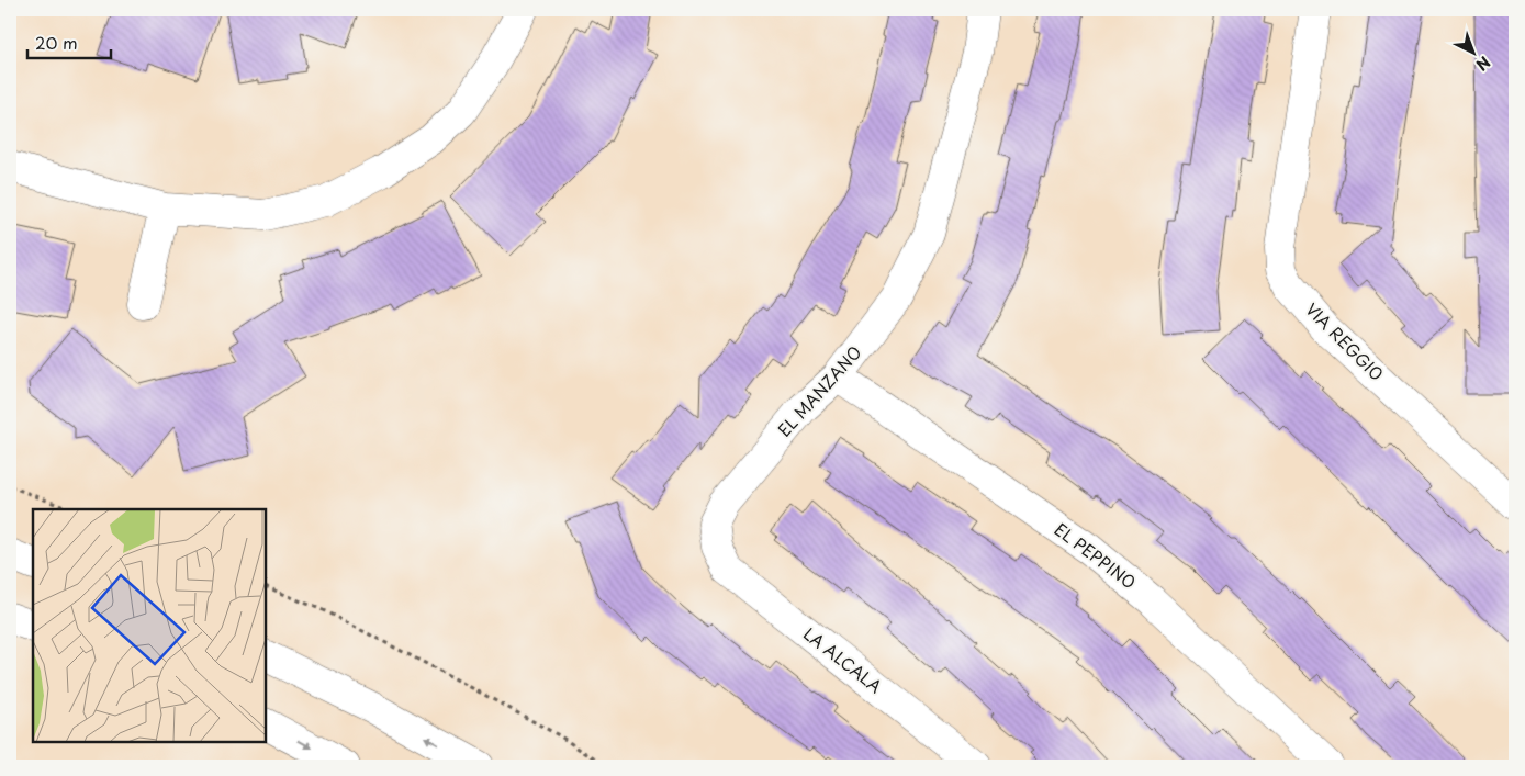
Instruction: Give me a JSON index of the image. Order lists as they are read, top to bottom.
{
  "streets": {
    "street": [
      "VIA REGGIO",
      "EL MANZANO",
      "EL PEPPINO",
      "LA ALCALA"
    ]
  },
  "crossings": [
    ["EL MANZANO", "EL PEPPINO"],
    ["EL MANZANO", "LA ALCALA"]
  ],
  "scale_bar": "20 m",
  "north": "bottom right"
}
